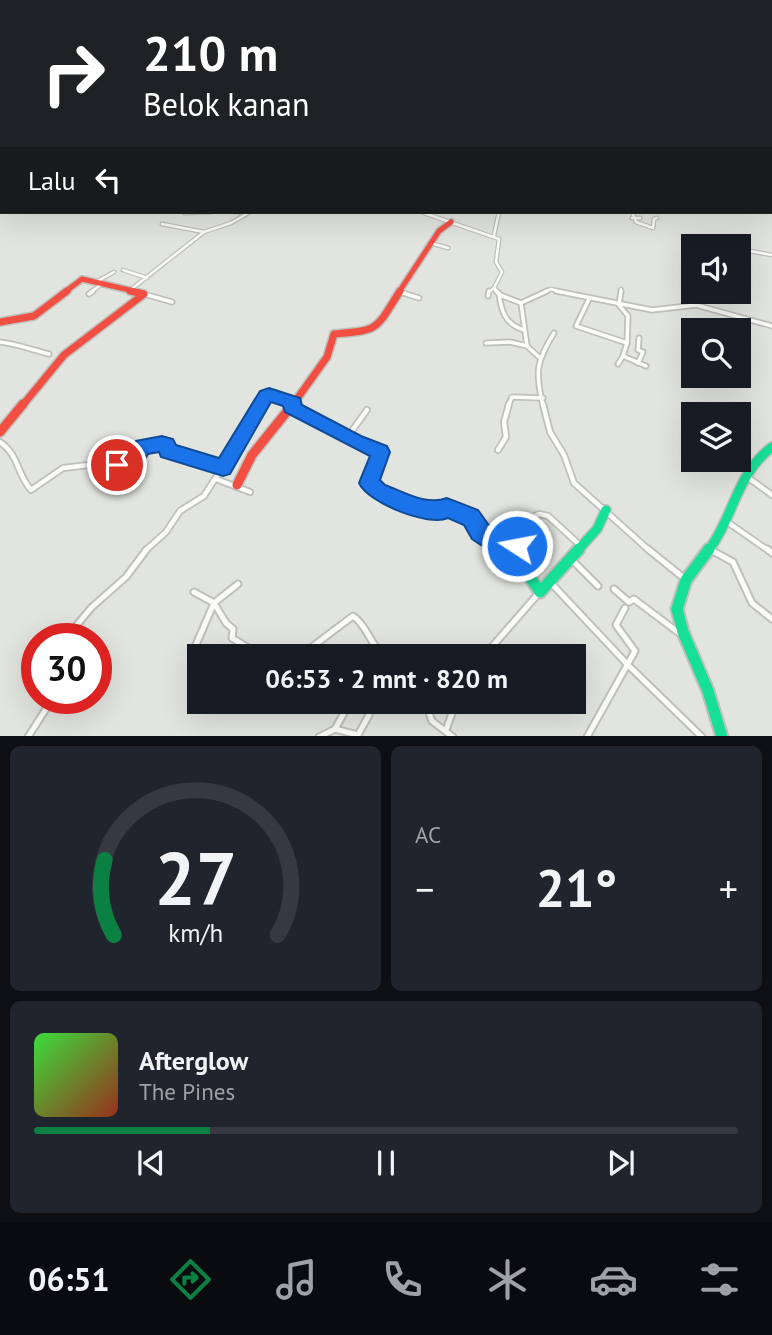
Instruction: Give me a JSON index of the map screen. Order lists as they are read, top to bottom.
{
  "page": {
    "turn": ["210 m", "Belok kanan"],
    "then": "Lalu",
    "limit": "30",
    "trip": "06:53 · 2 mnt · 820 m",
    "tile": "AC",
    "heat": ["−", "21°", "+"],
    "song": ["Afterglow", "The Pines"],
    "tabs": "06:51",
    "gauge": ["27", "km/h"]
  }
}
